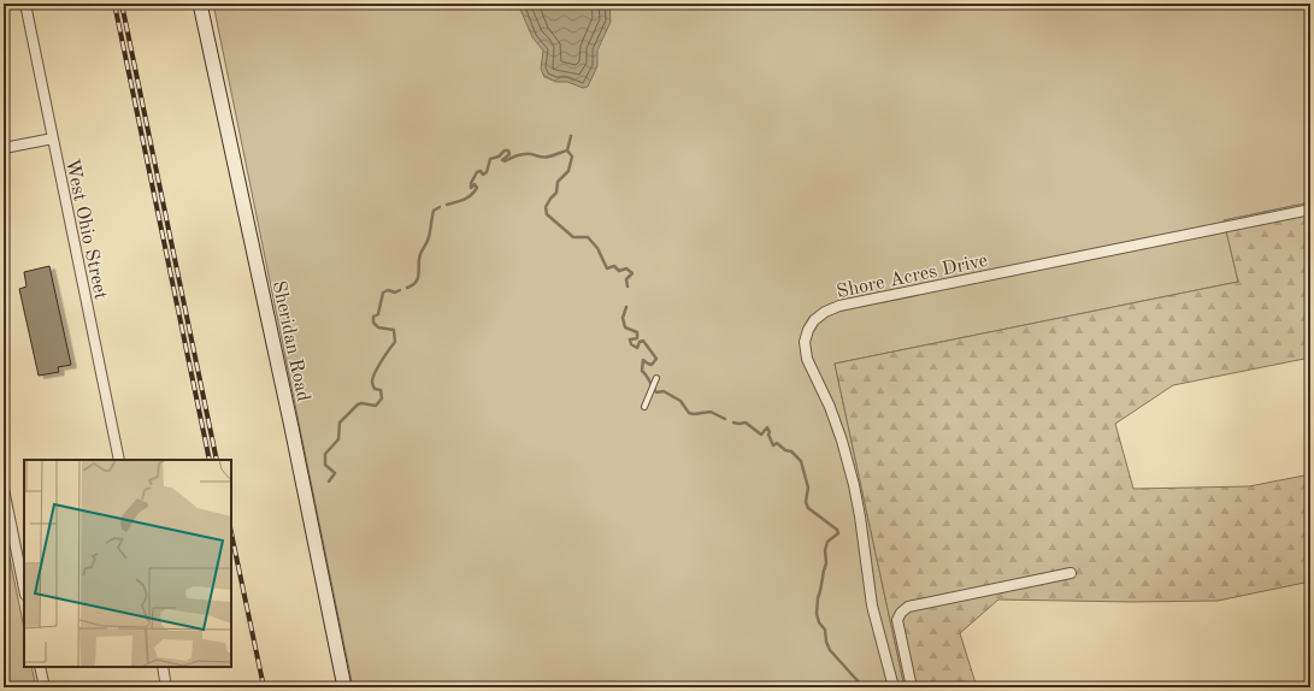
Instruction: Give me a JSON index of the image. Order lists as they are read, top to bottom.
{
  "streets": {
    "main road": ["Sheridan Road"],
    "street": ["West Ohio Street", "Shore Acres Drive"]
  }
}
